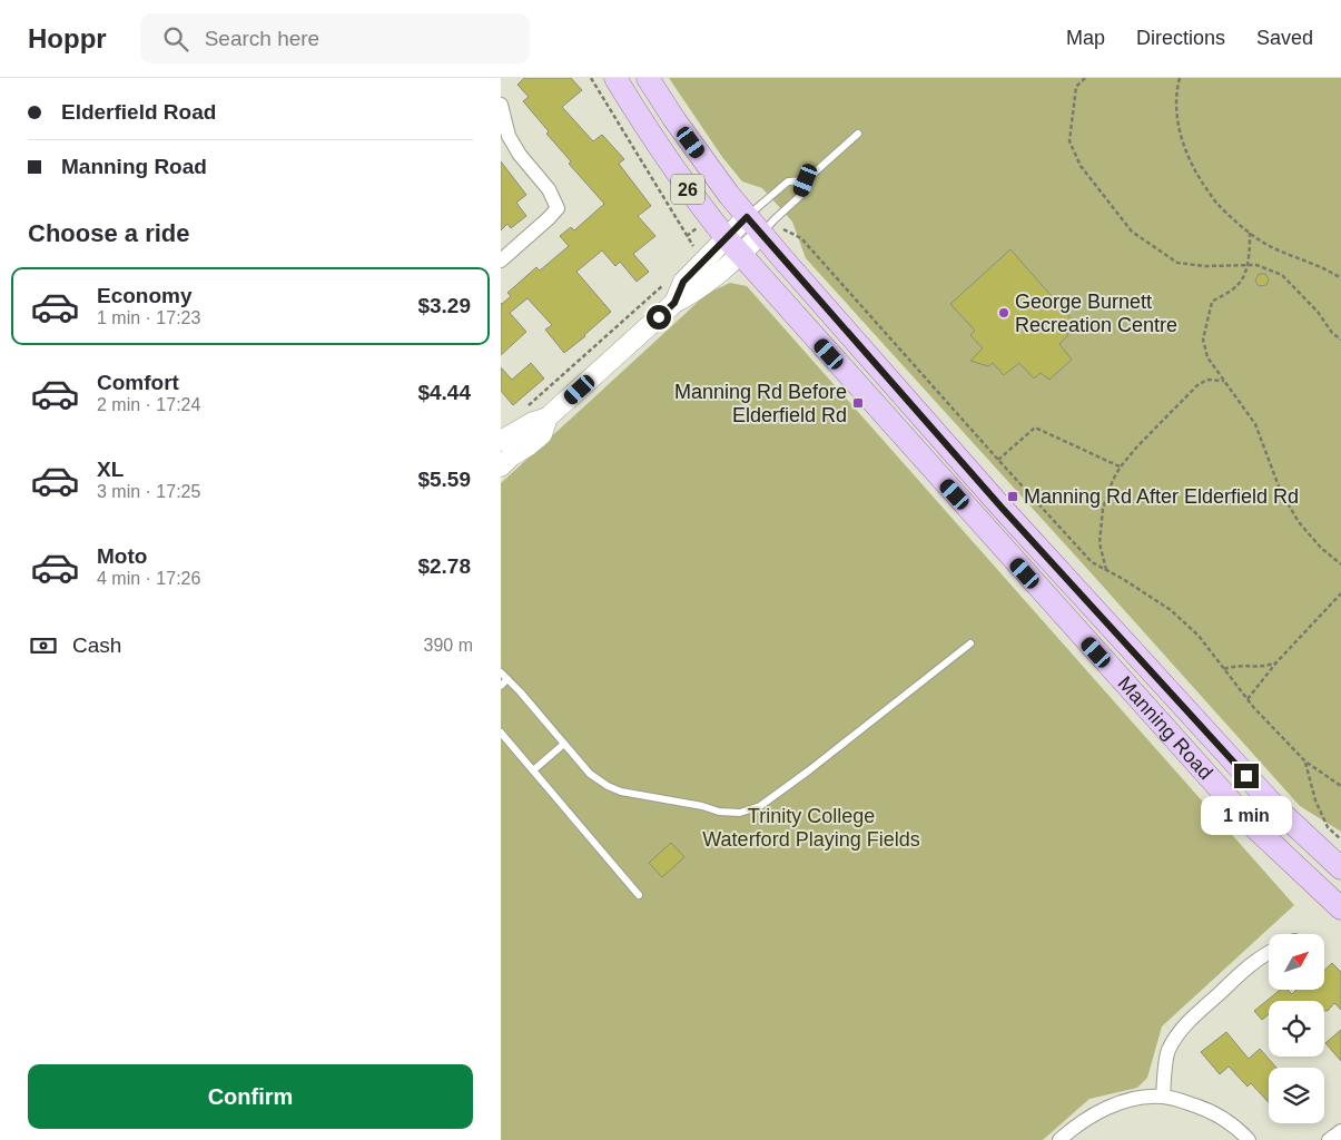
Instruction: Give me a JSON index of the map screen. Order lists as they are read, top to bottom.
{
  "streets": {
    "main road": ["26", "Manning Road"]
  },
  "parks": ["Trinity College Waterford Playing Fields"],
  "places": {
    "other": ["George Burnett Recreation Centre"],
    "transit": ["Manning Rd Before Elderfield Rd", "Manning Rd After Elderfield Rd"]
  },
  "north": "top right",
  "page": {
    "header": "Hoppr",
    "search": "Search here",
    "nav": ["Map", "Directions", "Saved"],
    "banner": ["Elderfield Road", "Manning Road"],
    "heading": "Choose a ride",
    "list": [
      {
        "name": "Economy",
        "note": "1 min · 17:23",
        "value": "$3.29"
      },
      {
        "name": "Comfort",
        "note": "2 min · 17:24",
        "value": "$4.44"
      },
      {
        "name": "XL",
        "note": "3 min · 17:25",
        "value": "$5.59"
      },
      {
        "name": "Moto",
        "note": "4 min · 17:26",
        "value": "$2.78"
      }
    ],
    "pay": ["Cash", "390 m"],
    "bubble": "1 min",
    "buttons": "Confirm"
  }
}
